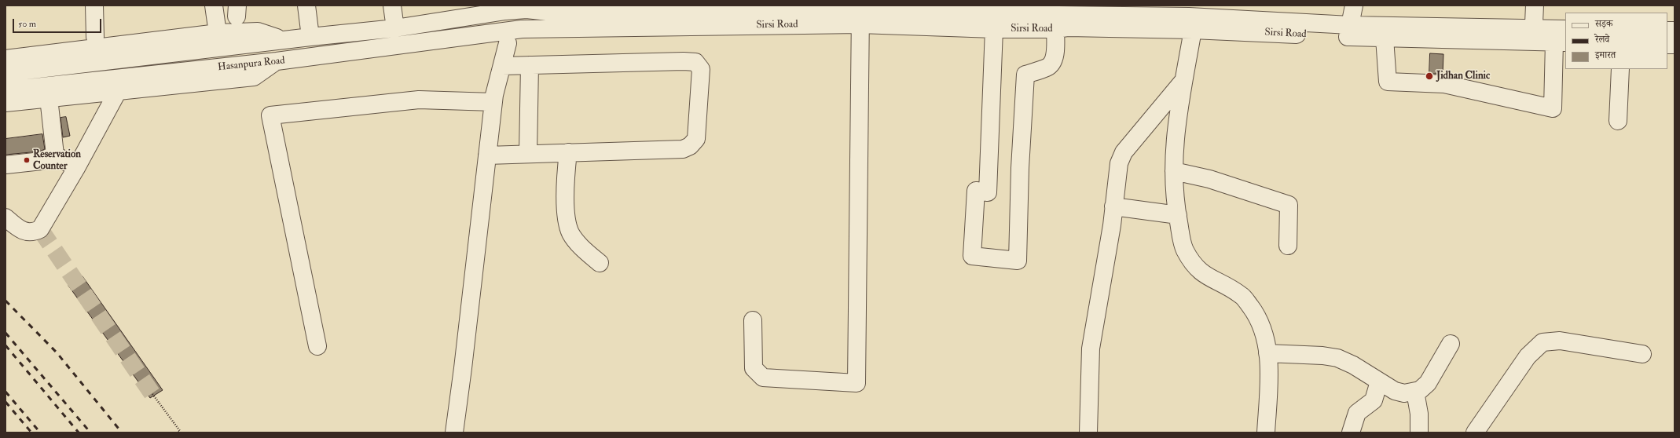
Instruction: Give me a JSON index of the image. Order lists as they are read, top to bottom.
{
  "streets": {
    "street": ["Sirsi Road", "Hasanpura Road"]
  },
  "places": ["Jidhan Clinic", "Reservation Counter"],
  "legend": ["सड़क", "रेलवे", "इमारत"],
  "scale_bar": "50 m"
}
